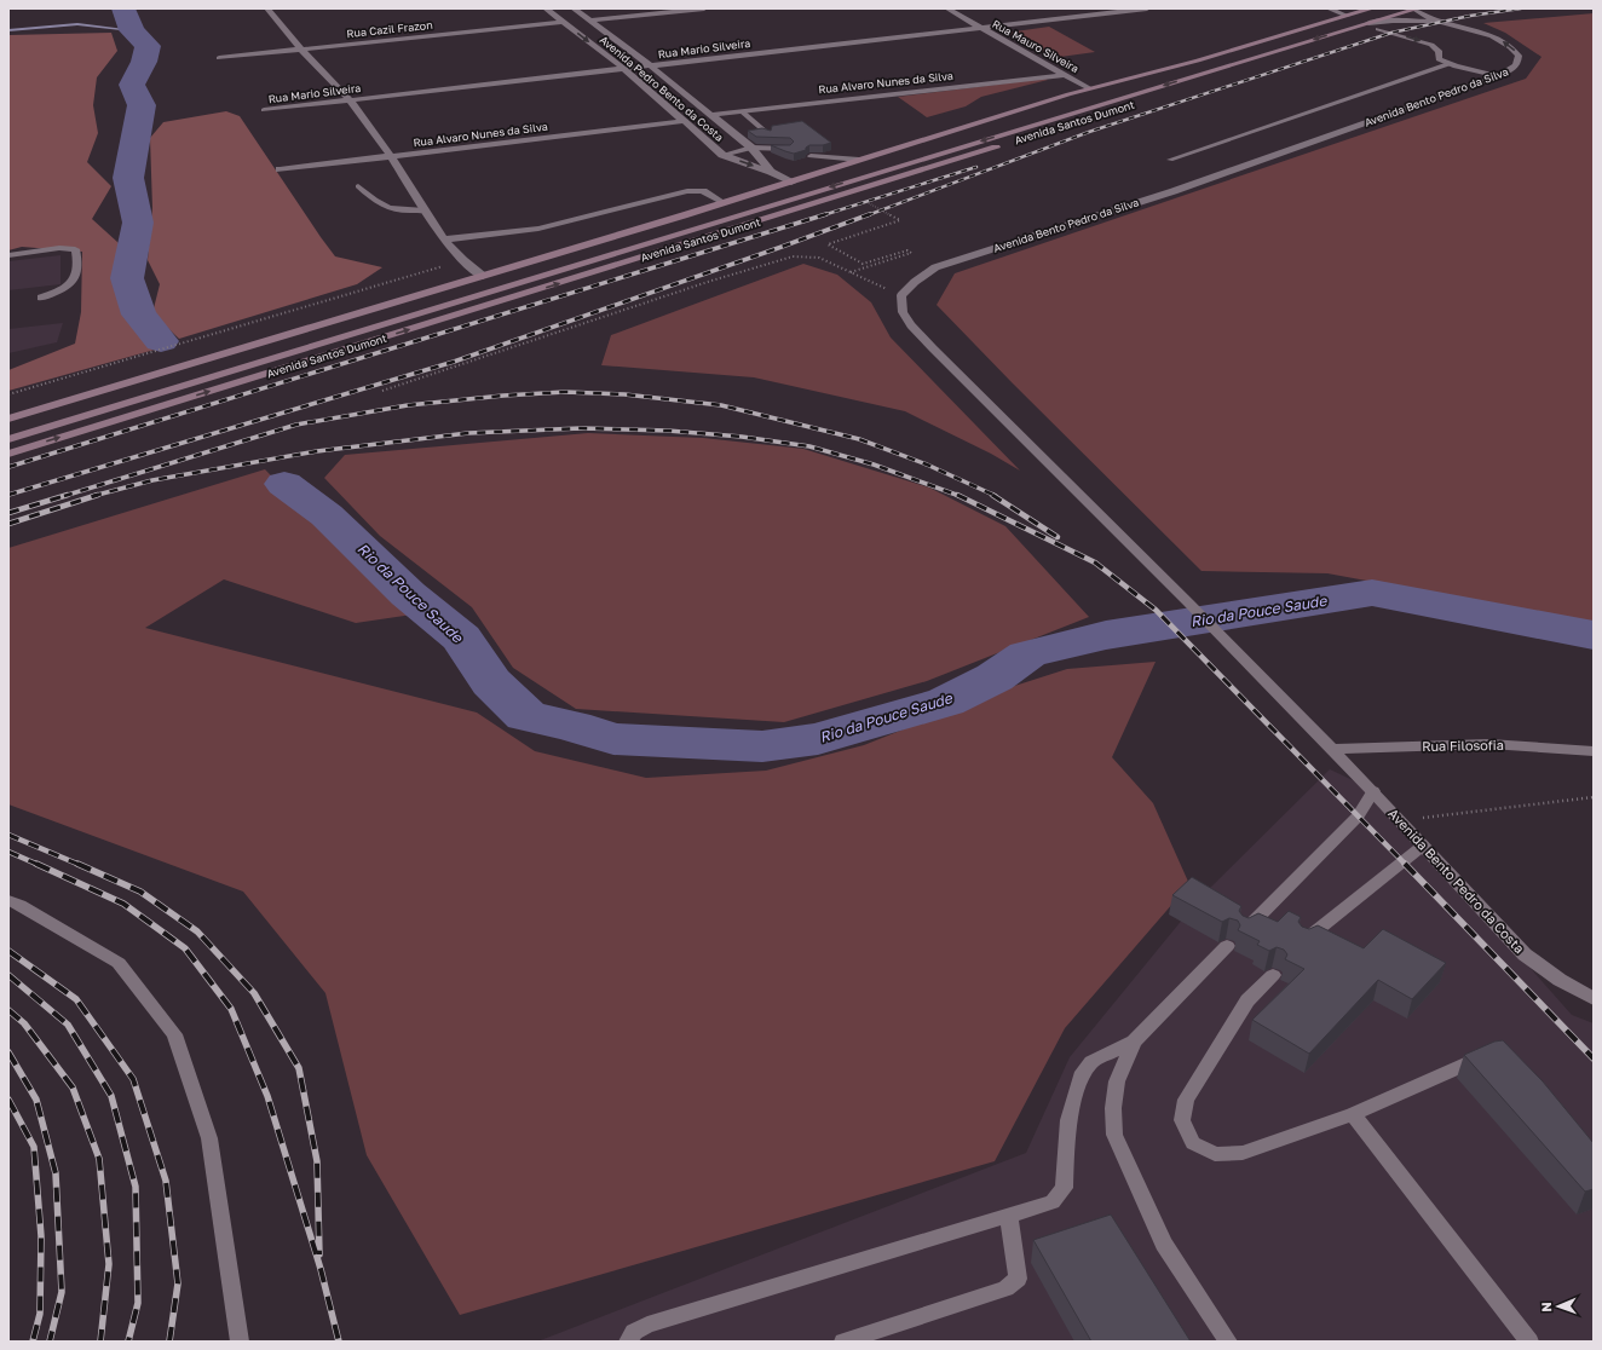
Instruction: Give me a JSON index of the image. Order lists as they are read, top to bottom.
{
  "streets": {
    "main road": ["Avenida Santos Dumont"],
    "street": [
      "Rua Cazil Frazon",
      "Rua Mauro Silveira",
      "Rua Mario Silveira",
      "Rua Alvaro Nunes da Silva",
      "Avenida Pedro Bento da Costa",
      "Avenida Bento Pedro da Silva",
      "Rua Filosofia",
      "Avenida Bento Pedro da Costa"
    ]
  },
  "crossings": [
    ["Rua Cazil Frazon", "Avenida Pedro Bento da Costa"],
    ["Rua Mauro Silveira", "Rua Mario Silveira"],
    ["Rua Mauro Silveira", "Rua Alvaro Nunes da Silva"],
    ["Rua Mario Silveira", "Avenida Pedro Bento da Costa"],
    ["Rua Alvaro Nunes da Silva", "Avenida Pedro Bento da Costa"],
    ["Avenida Bento Pedro da Silva", "Avenida Santos Dumont"],
    ["Avenida Bento Pedro da Silva", "Avenida Bento Pedro da Costa"],
    ["Rua Filosofia", "Avenida Bento Pedro da Costa"]
  ],
  "water": ["Rio da Pouce Saude"],
  "north": "left"
}
